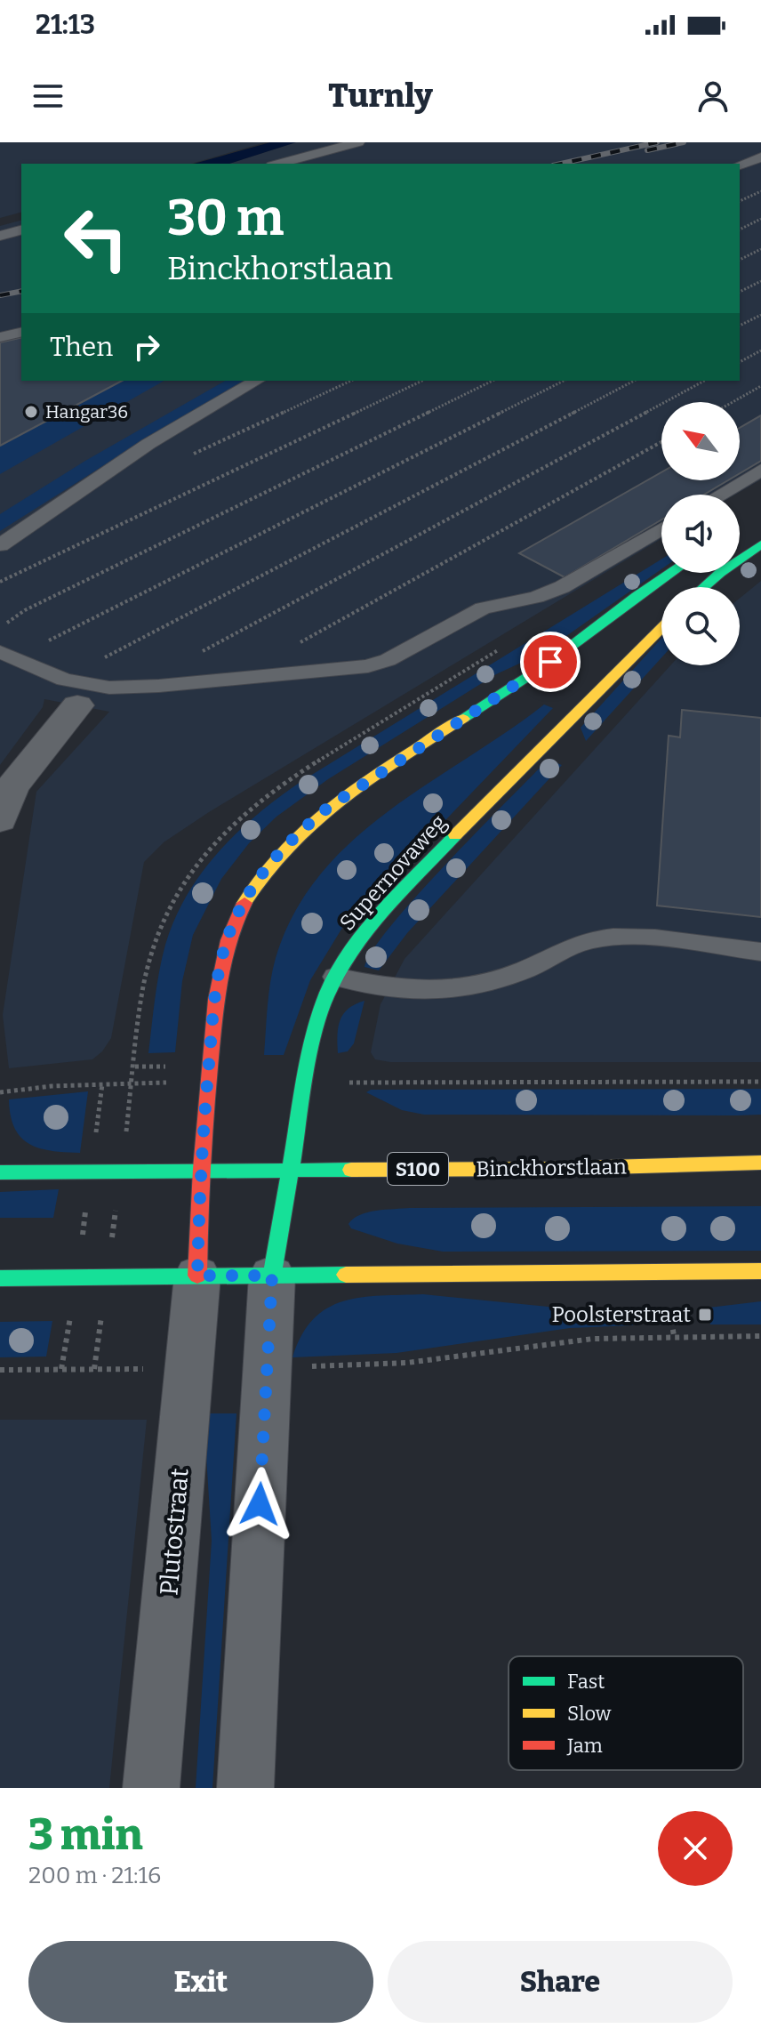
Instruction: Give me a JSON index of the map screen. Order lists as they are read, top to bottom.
{
  "streets": {
    "main road": ["Supernovaweg", "Binckhorstlaan", "S100"],
    "street": ["Plutostraat"]
  },
  "crossings": [
    ["Supernovaweg", "Binckhorstlaan"]
  ],
  "places": {
    "other": ["Hangar36"],
    "transit": ["Poolsterstraat"]
  },
  "legend": ["Fast", "Slow", "Jam"],
  "north": "top left",
  "page": {
    "status": "21:13",
    "header": "Turnly",
    "turn": ["30 m", "Binckhorstlaan"],
    "then": "Then",
    "heading": ["3 min", "200 m · 21:16"],
    "buttons": ["Exit", "Share"]
  }
}
